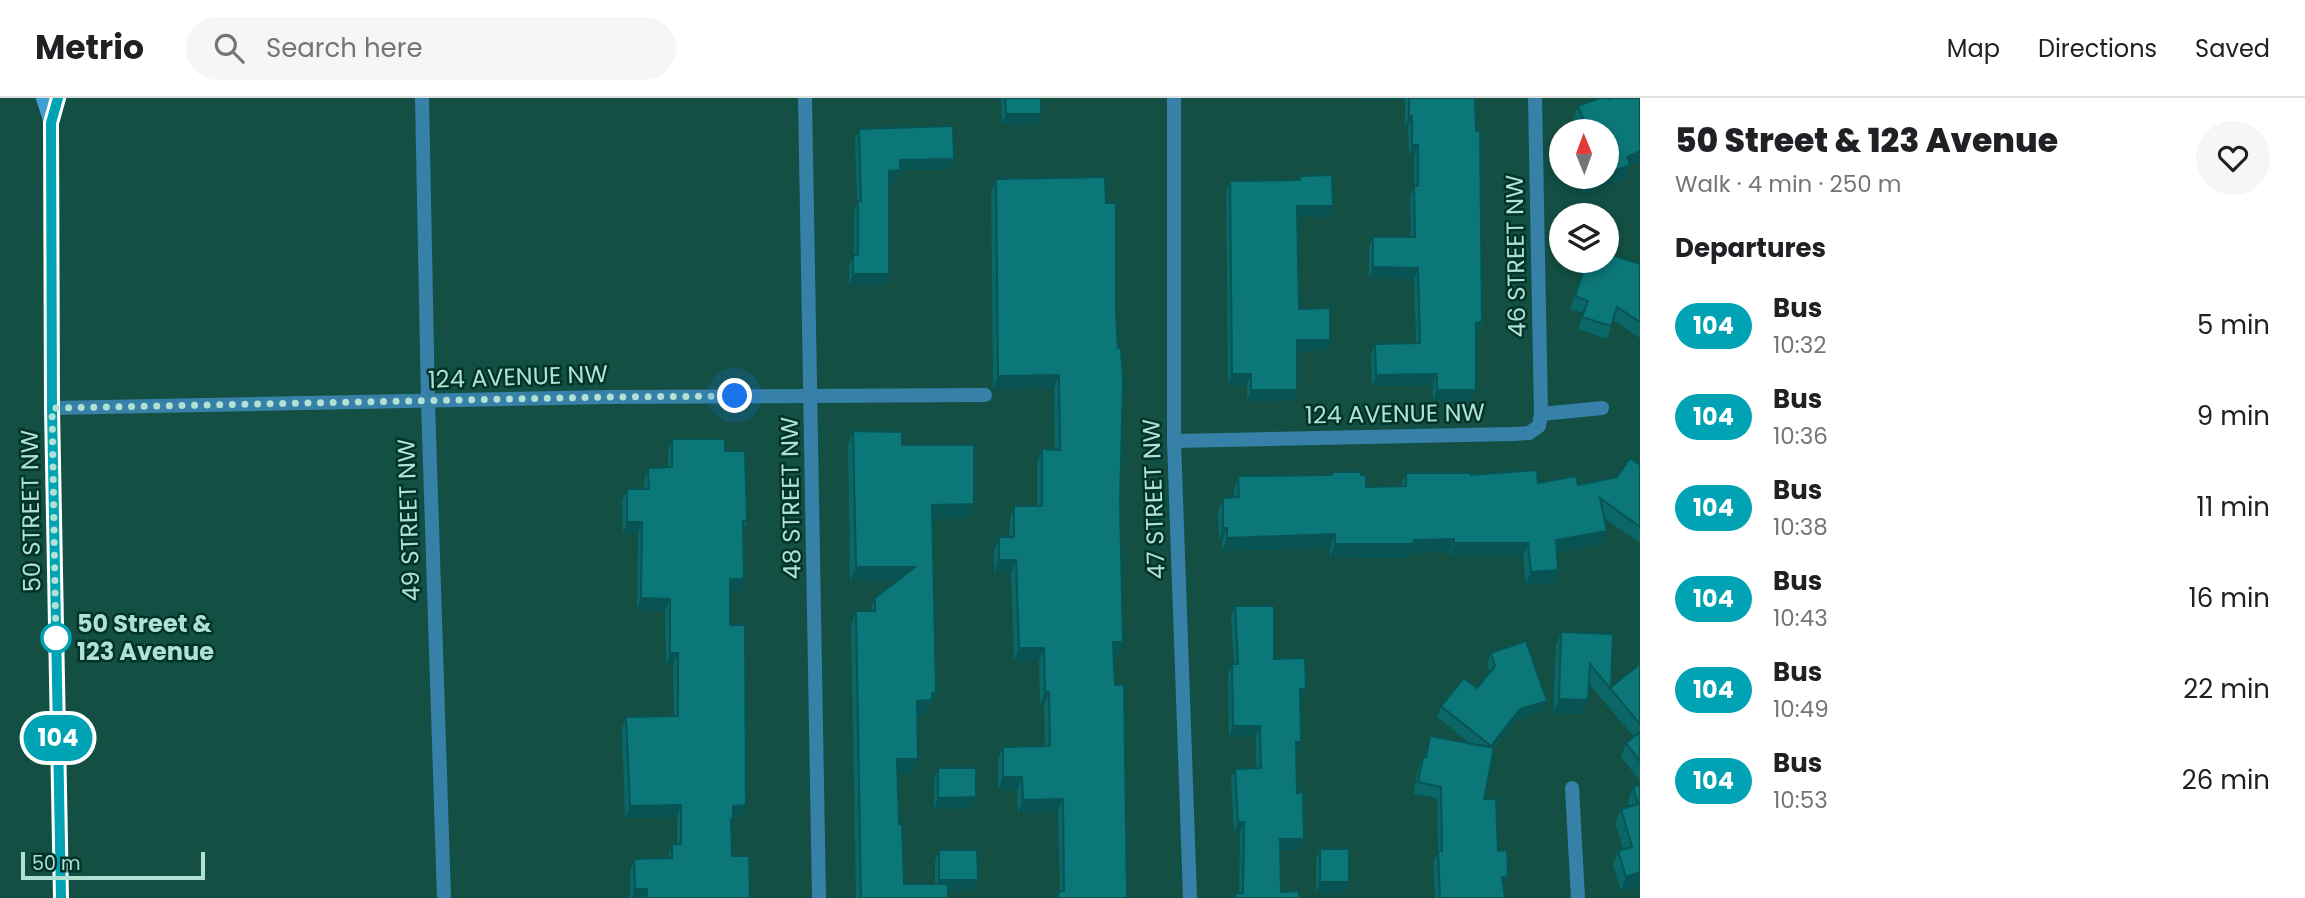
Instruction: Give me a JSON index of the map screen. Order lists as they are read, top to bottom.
{
  "streets": {
    "main road": ["50 STREET NW"],
    "street": [
      "46 STREET NW",
      "124 AVENUE NW",
      "48 STREET NW",
      "47 STREET NW",
      "49 STREET NW"
    ]
  },
  "crossings": [
    ["46 STREET NW", "124 AVENUE NW"],
    ["124 AVENUE NW", "48 STREET NW"],
    ["124 AVENUE NW", "47 STREET NW"],
    ["124 AVENUE NW", "50 STREET NW"],
    ["124 AVENUE NW", "49 STREET NW"]
  ],
  "places": ["50 Street & 123 Avenue"],
  "lines": ["bus line 104"],
  "scale_bar": "50 m",
  "north": "top",
  "page": {
    "header": "Metrio",
    "search": "Search here",
    "nav": ["Map", "Directions", "Saved"],
    "on_map": "104",
    "heading": [
      ["50 Street & 123 Avenue", "Walk · 4 min · 250 m"],
      "Departures"
    ],
    "list": [
      {
        "mark": "104",
        "name": "Bus",
        "note": "10:32",
        "value": "5 min"
      },
      {
        "mark": "104",
        "name": "Bus",
        "note": "10:36",
        "value": "9 min"
      },
      {
        "mark": "104",
        "name": "Bus",
        "note": "10:38",
        "value": "11 min"
      },
      {
        "mark": "104",
        "name": "Bus",
        "note": "10:43",
        "value": "16 min"
      },
      {
        "mark": "104",
        "name": "Bus",
        "note": "10:49",
        "value": "22 min"
      },
      {
        "mark": "104",
        "name": "Bus",
        "note": "10:53",
        "value": "26 min"
      }
    ],
    "scale": "50 m"
  }
}
